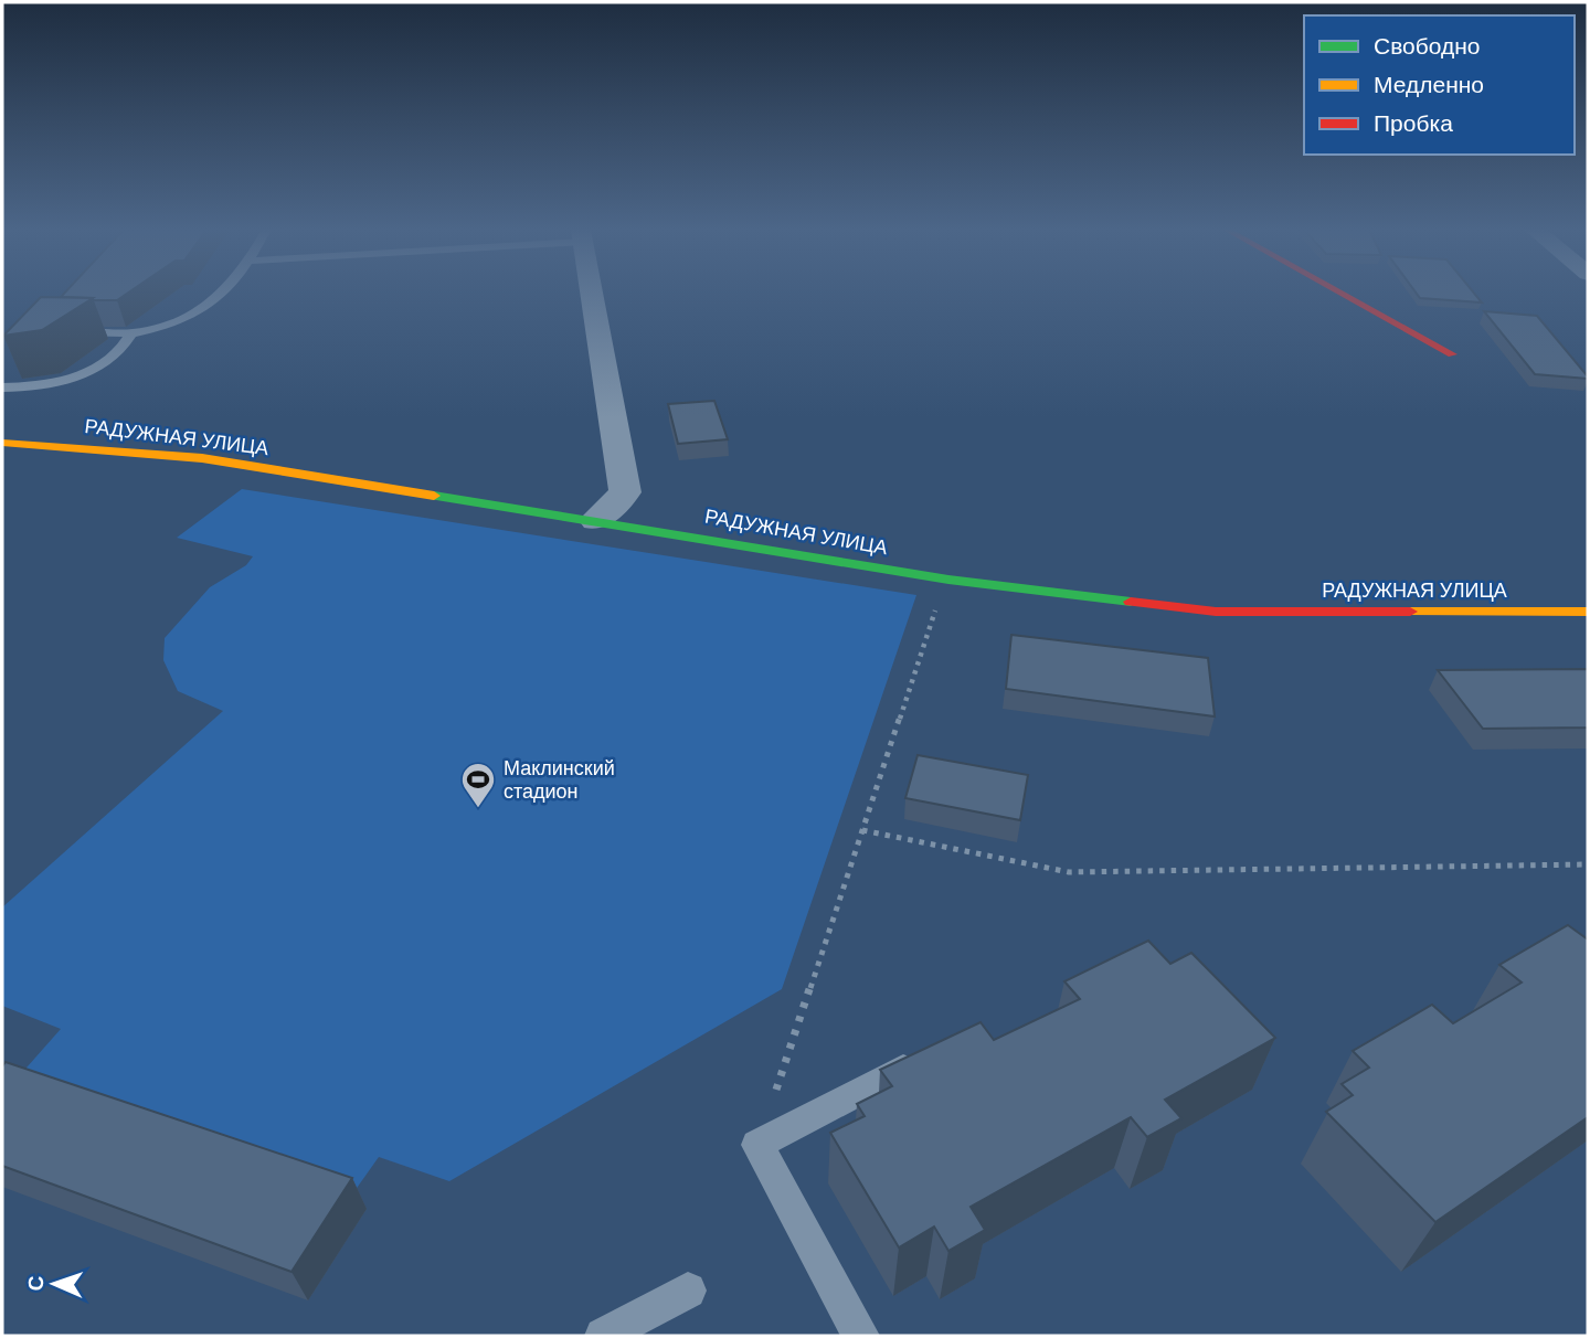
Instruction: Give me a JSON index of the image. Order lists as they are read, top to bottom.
{
  "streets": {
    "street": ["РАДУЖНАЯ УЛИЦА"]
  },
  "places": {
    "sports": ["Маклинский стадион"]
  },
  "legend": ["Свободно", "Медленно", "Пробка"],
  "north": "left"
}
